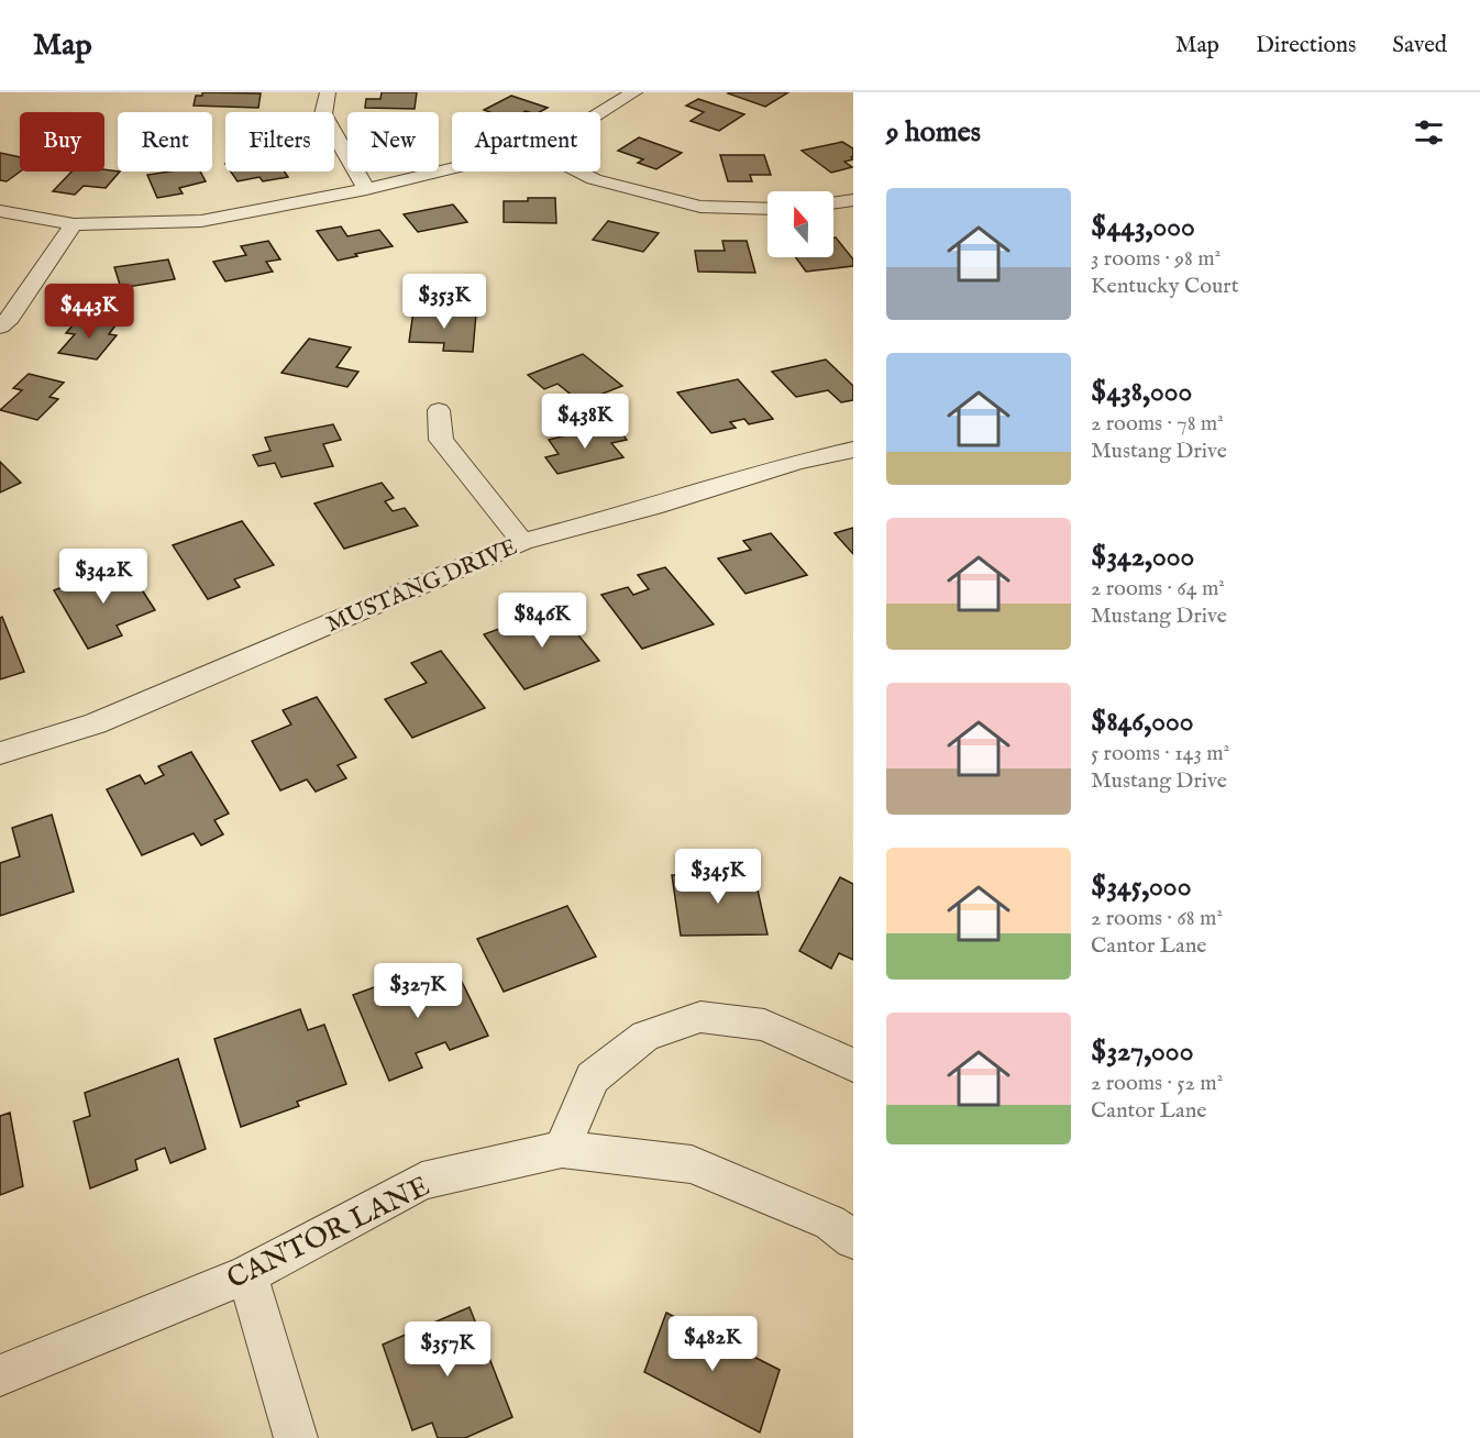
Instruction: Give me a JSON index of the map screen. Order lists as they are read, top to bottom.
{
  "streets": {
    "street": ["MUSTANG DRIVE", "CANTOR LANE"]
  },
  "north": "top",
  "page": {
    "header": "Map",
    "nav": ["Map", "Directions", "Saved"],
    "heading": "9 homes",
    "chip": [
      "Buy",
      "Rent",
      "Filters",
      "New",
      "Apartment"
    ],
    "list": [
      {
        "name": "$443,000",
        "note": "3 rooms · 98 m² · Kentucky Court"
      },
      {
        "name": "$438,000",
        "note": "2 rooms · 78 m² · Mustang Drive"
      },
      {
        "name": "$342,000",
        "note": "2 rooms · 64 m² · Mustang Drive"
      },
      {
        "name": "$846,000",
        "note": "5 rooms · 143 m² · Mustang Drive"
      },
      {
        "name": "$345,000",
        "note": "2 rooms · 68 m² · Cantor Lane"
      },
      {
        "name": "$327,000",
        "note": "2 rooms · 52 m² · Cantor Lane"
      }
    ],
    "price": [
      "$353K",
      "$443K",
      "$438K",
      "$342K",
      "$846K",
      "$345K",
      "$327K",
      "$482K",
      "$357K"
    ]
  }
}
